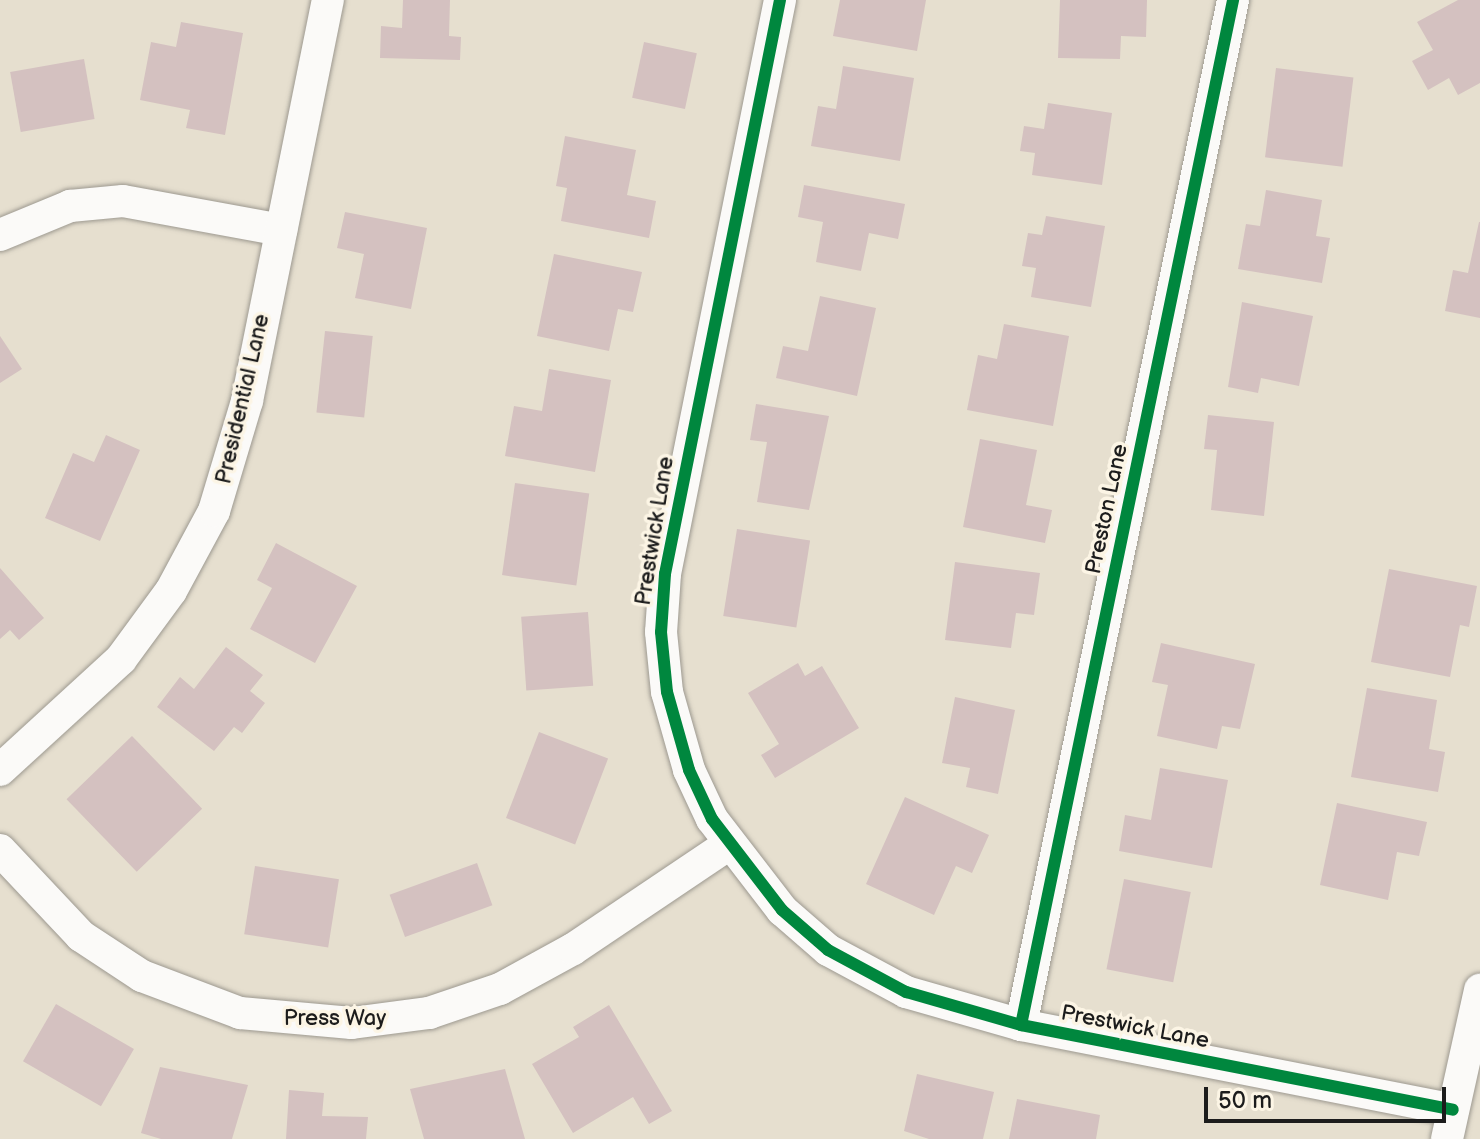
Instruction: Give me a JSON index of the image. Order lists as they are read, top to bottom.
{
  "streets": {
    "street": [
      "Presidential Lane",
      "Preston Lane",
      "Prestwick Lane",
      "Press Way"
    ]
  },
  "crossings": [
    ["Preston Lane", "Prestwick Lane"],
    ["Prestwick Lane", "Press Way"]
  ],
  "scale_bar": "50 m"
}
